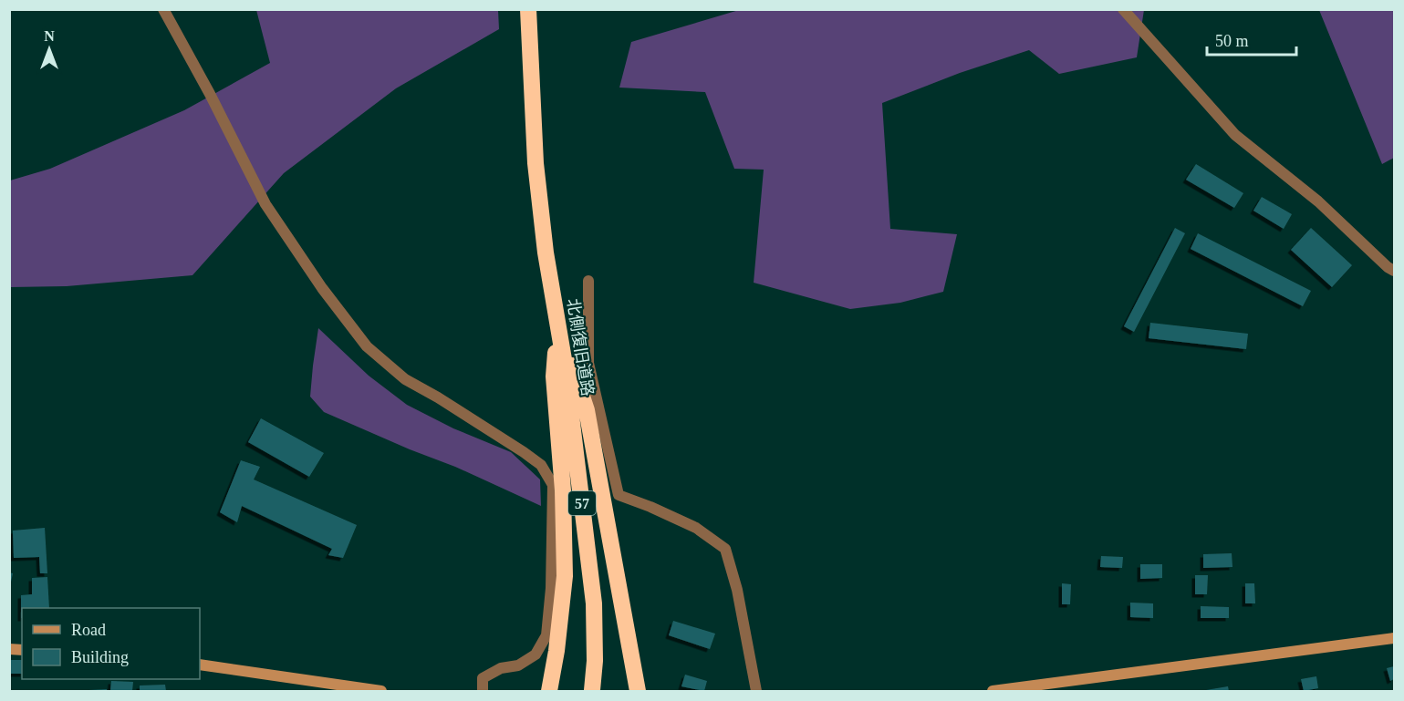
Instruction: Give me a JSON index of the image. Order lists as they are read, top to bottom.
{
  "streets": {
    "highway": ["北側復旧道路", "57"]
  },
  "legend": ["Road", "Building"],
  "scale_bar": "50 m",
  "north": "top"
}
